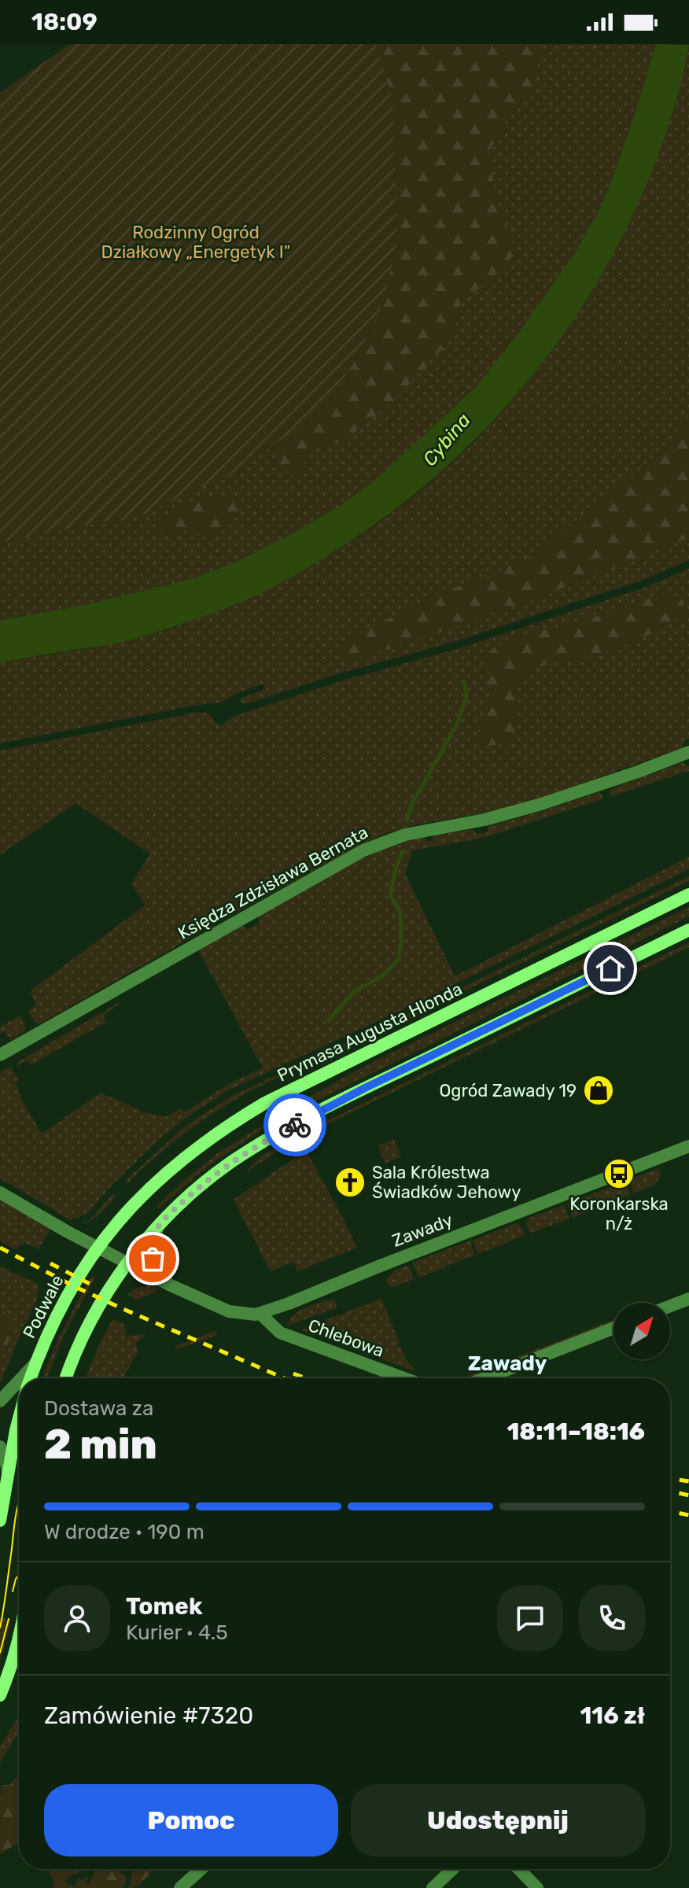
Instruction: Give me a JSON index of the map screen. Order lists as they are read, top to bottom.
{
  "streets": {
    "main road": ["Prymasa Augusta Hlonda", "Podwale"],
    "street": ["Księdza Zdzisława Bernata", "Zawady", "Chlebowa"]
  },
  "crossings": [
    ["Prymasa Augusta Hlonda", "Zawady"],
    ["Prymasa Augusta Hlonda", "Podwale"],
    ["Zawady", "Podwale"],
    ["Zawady", "Chlebowa"]
  ],
  "districts": ["Zawady"],
  "water": ["Cybina"],
  "parks": ["Rodzinny Ogród Działkowy „Energetyk I”"],
  "places": {
    "shop": ["Ogród Zawady 19"],
    "bus stop": ["Koronkarska n/ż"],
    "church": ["Sala Królestwa Świadków Jehowy"]
  },
  "north": "top right",
  "page": {
    "status": "18:09",
    "heading": ["2 min", "Dostawa za", "18:11–18:16"],
    "panel": [
      "Tomek",
      "Kurier · 4.5",
      "Zamówienie #7320",
      "116 zł"
    ],
    "bar": "W drodze · 190 m",
    "buttons": ["Pomoc", "Udostępnij"]
  }
}
